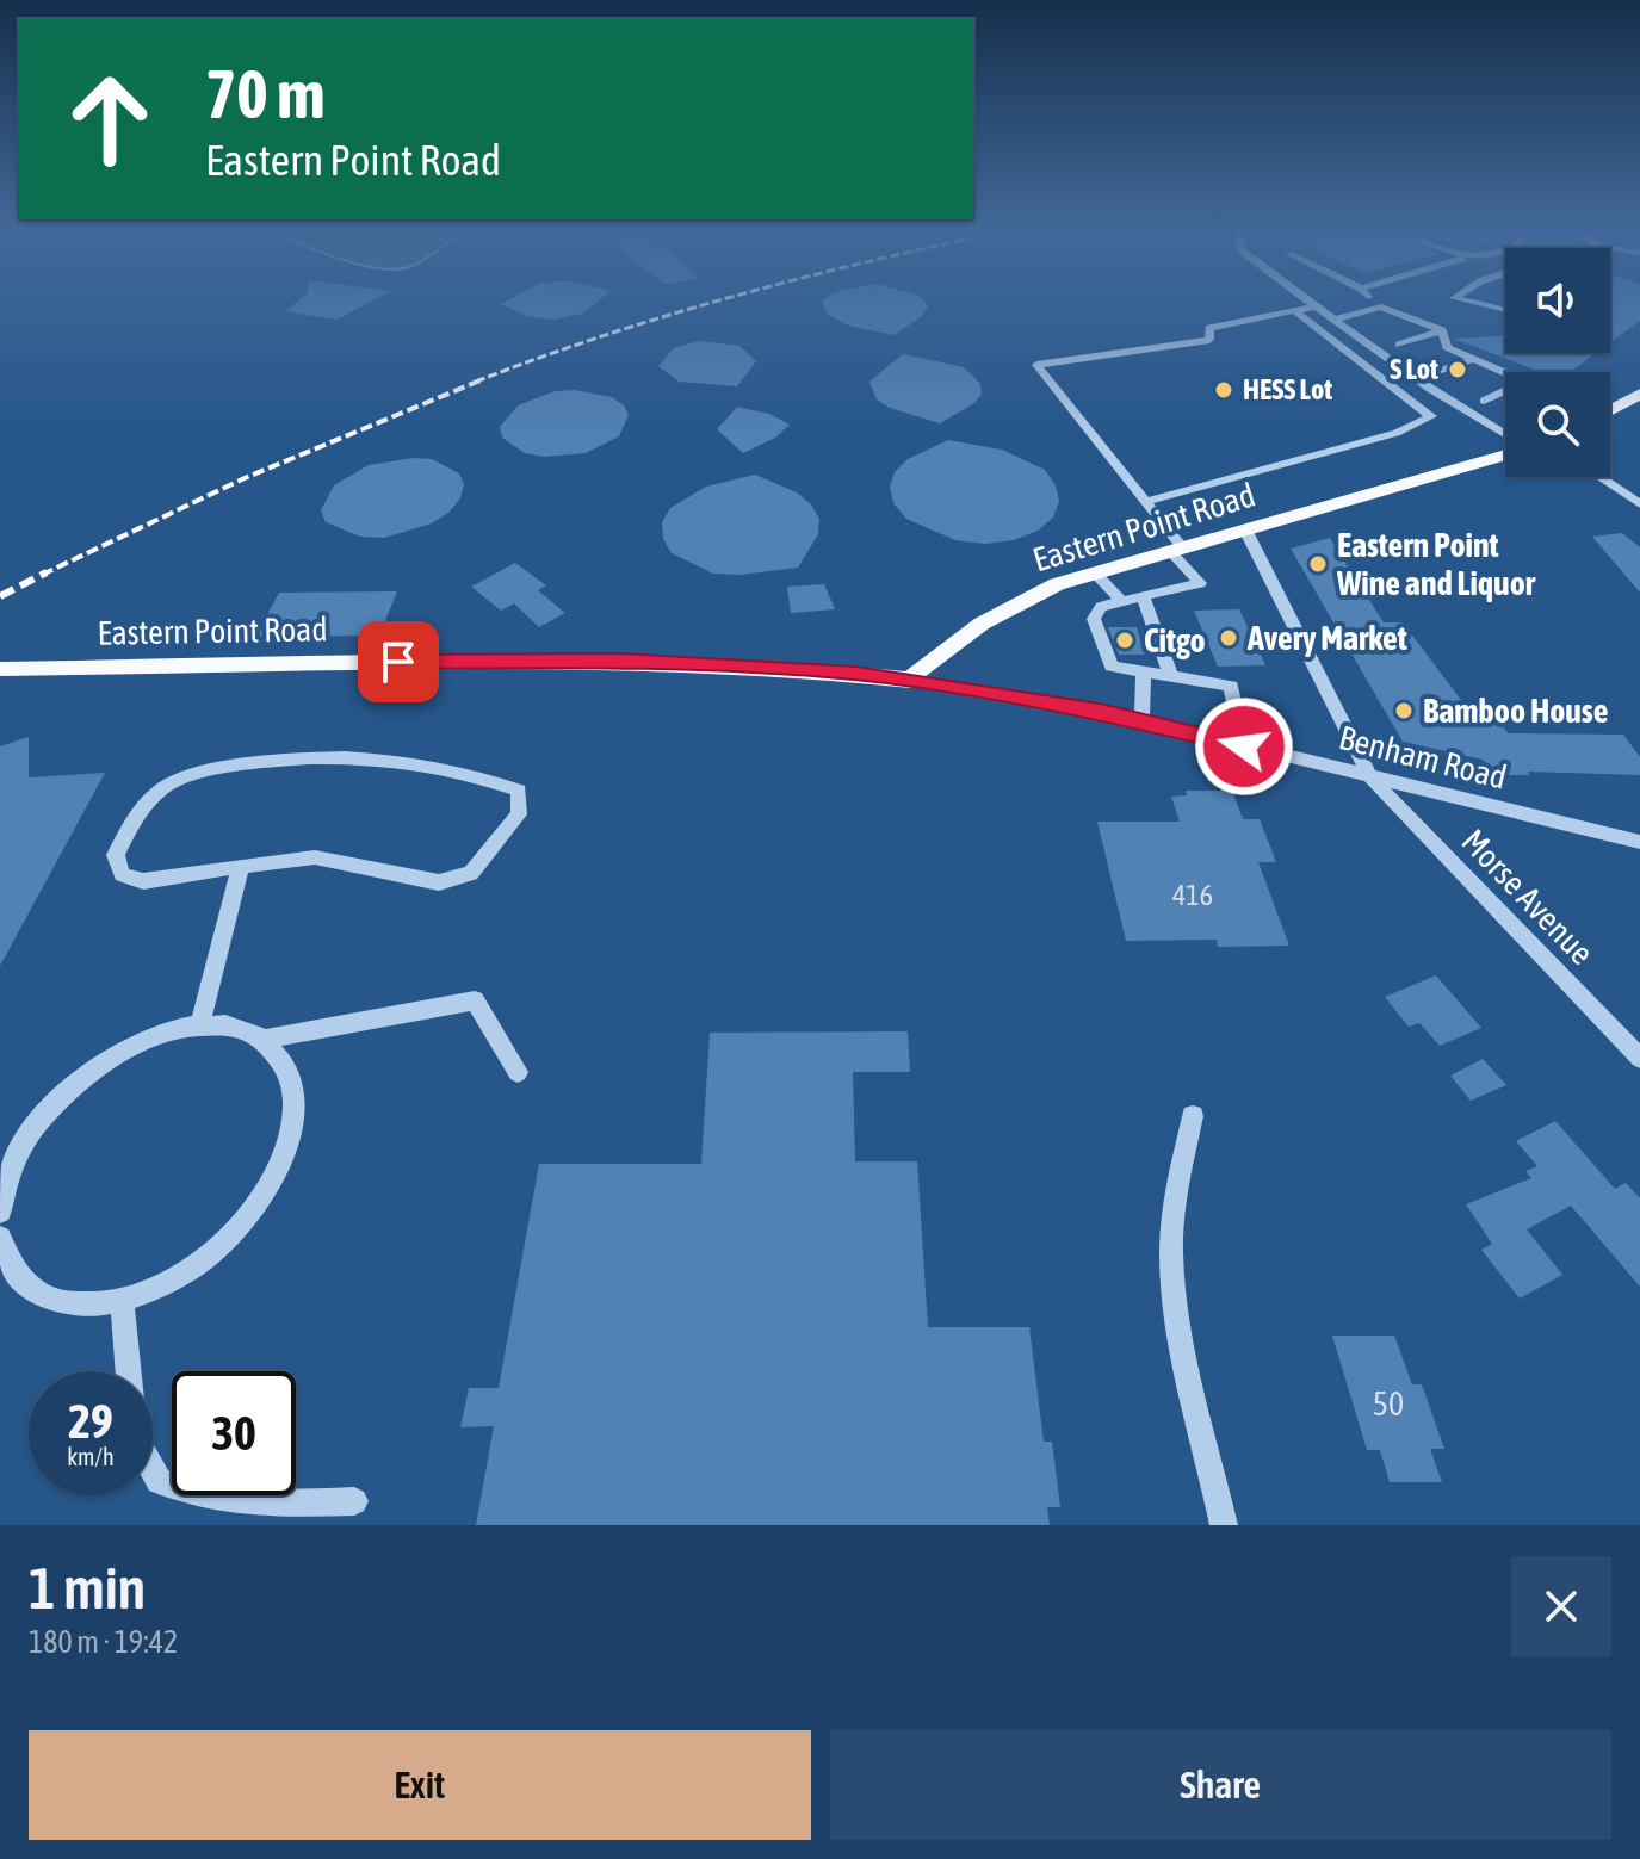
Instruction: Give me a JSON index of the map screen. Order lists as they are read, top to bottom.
{
  "streets": {
    "main road": ["Eastern Point Road"],
    "street": ["Benham Road", "Morse Avenue"]
  },
  "crossings": [
    ["Eastern Point Road", "Benham Road"],
    ["Eastern Point Road", "Morse Avenue"],
    ["Benham Road", "Morse Avenue"]
  ],
  "places": [
    "S Lot",
    "HESS Lot",
    "Eastern Point Wine and Liquor",
    "Avery Market",
    "Citgo",
    "Bamboo House"
  ],
  "house_numbers": ["416", "50"],
  "page": {
    "turn": ["70 m", "Eastern Point Road"],
    "speed": "29 km/h",
    "limit": "30",
    "heading": ["1 min", "180 m · 19:42"],
    "buttons": ["Exit", "Share"]
  }
}
